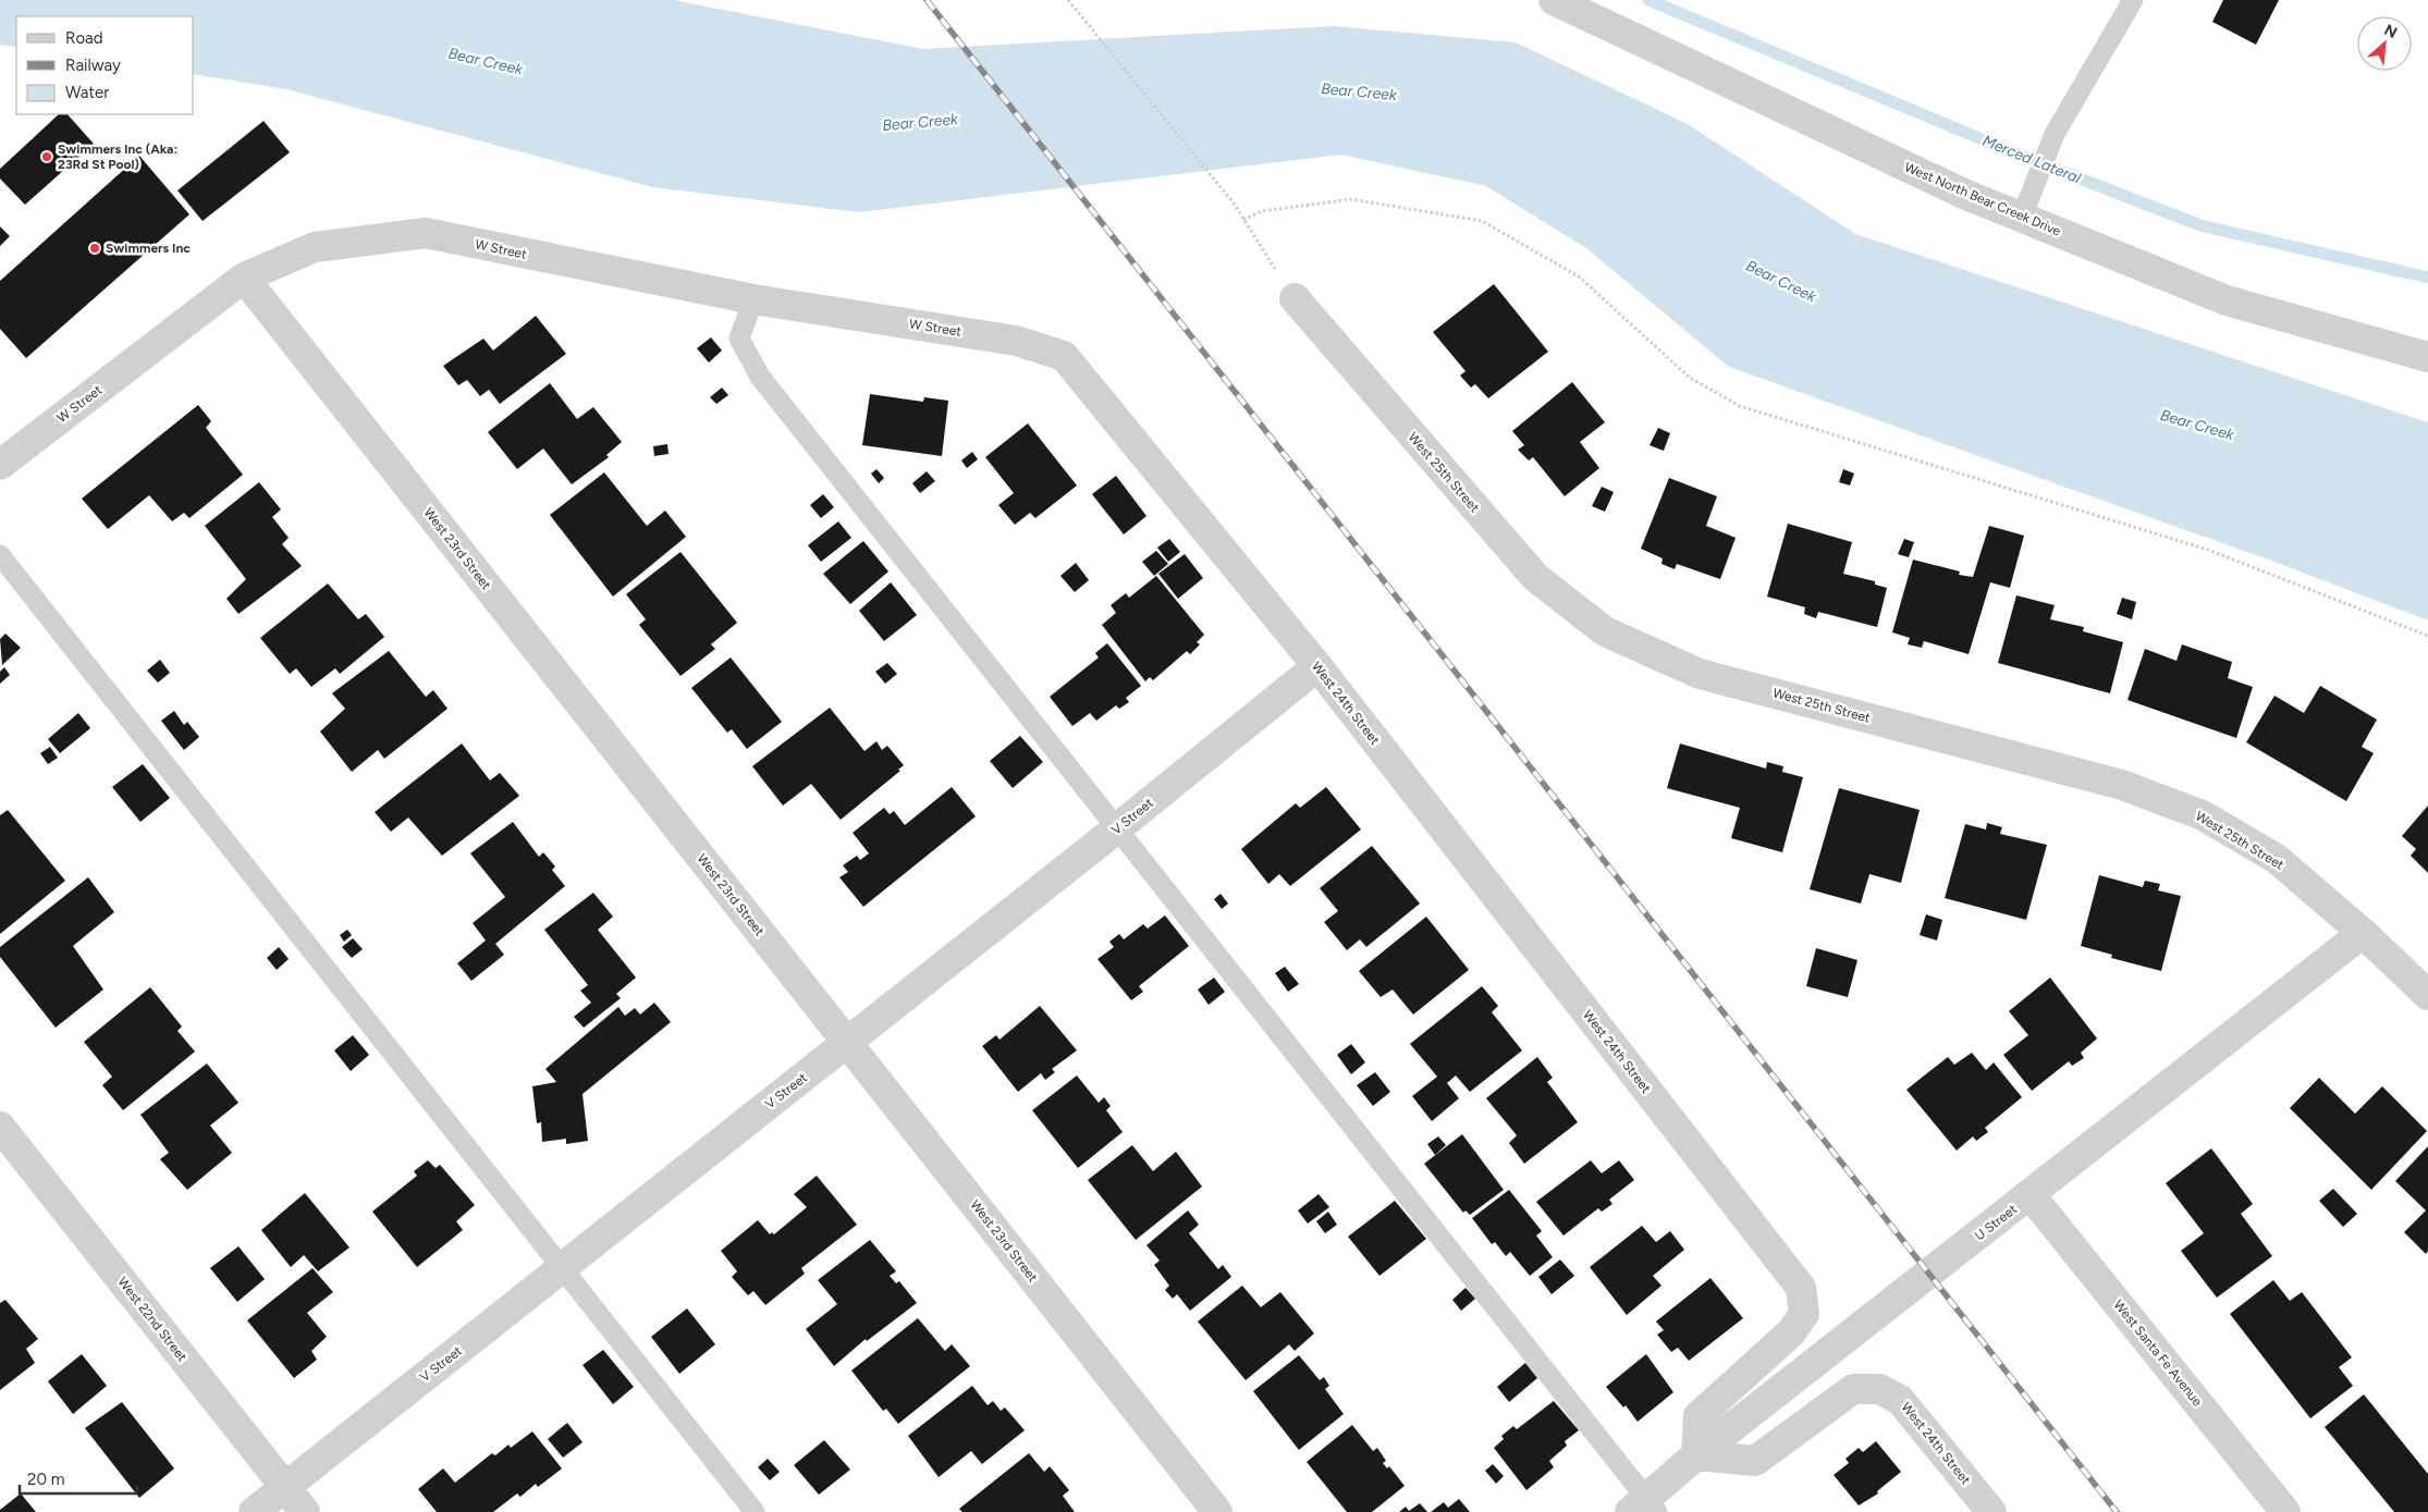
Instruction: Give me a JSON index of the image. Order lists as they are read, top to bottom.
{
  "streets": {
    "street": [
      "West North Bear Creek Drive",
      "W Street",
      "West 25th Street",
      "West 23rd Street",
      "West 24th Street",
      "V Street",
      "U Street",
      "West 22nd Street",
      "West Santa Fe Avenue"
    ]
  },
  "crossings": [
    ["W Street", "West 23rd Street"],
    ["W Street", "West 24th Street"],
    ["West 25th Street", "U Street"],
    ["West 23rd Street", "V Street"],
    ["West 24th Street", "V Street"],
    ["West 24th Street", "U Street"],
    ["V Street", "West 22nd Street"],
    ["U Street", "West Santa Fe Avenue"]
  ],
  "water": ["Bear Creek", "Merced Lateral"],
  "places": ["Swimmers Inc (Aka: 23Rd St Pool)", "Swimmers Inc"],
  "legend": ["Road", "Railway", "Water"],
  "scale_bar": "20 m",
  "north": "top right"
}
